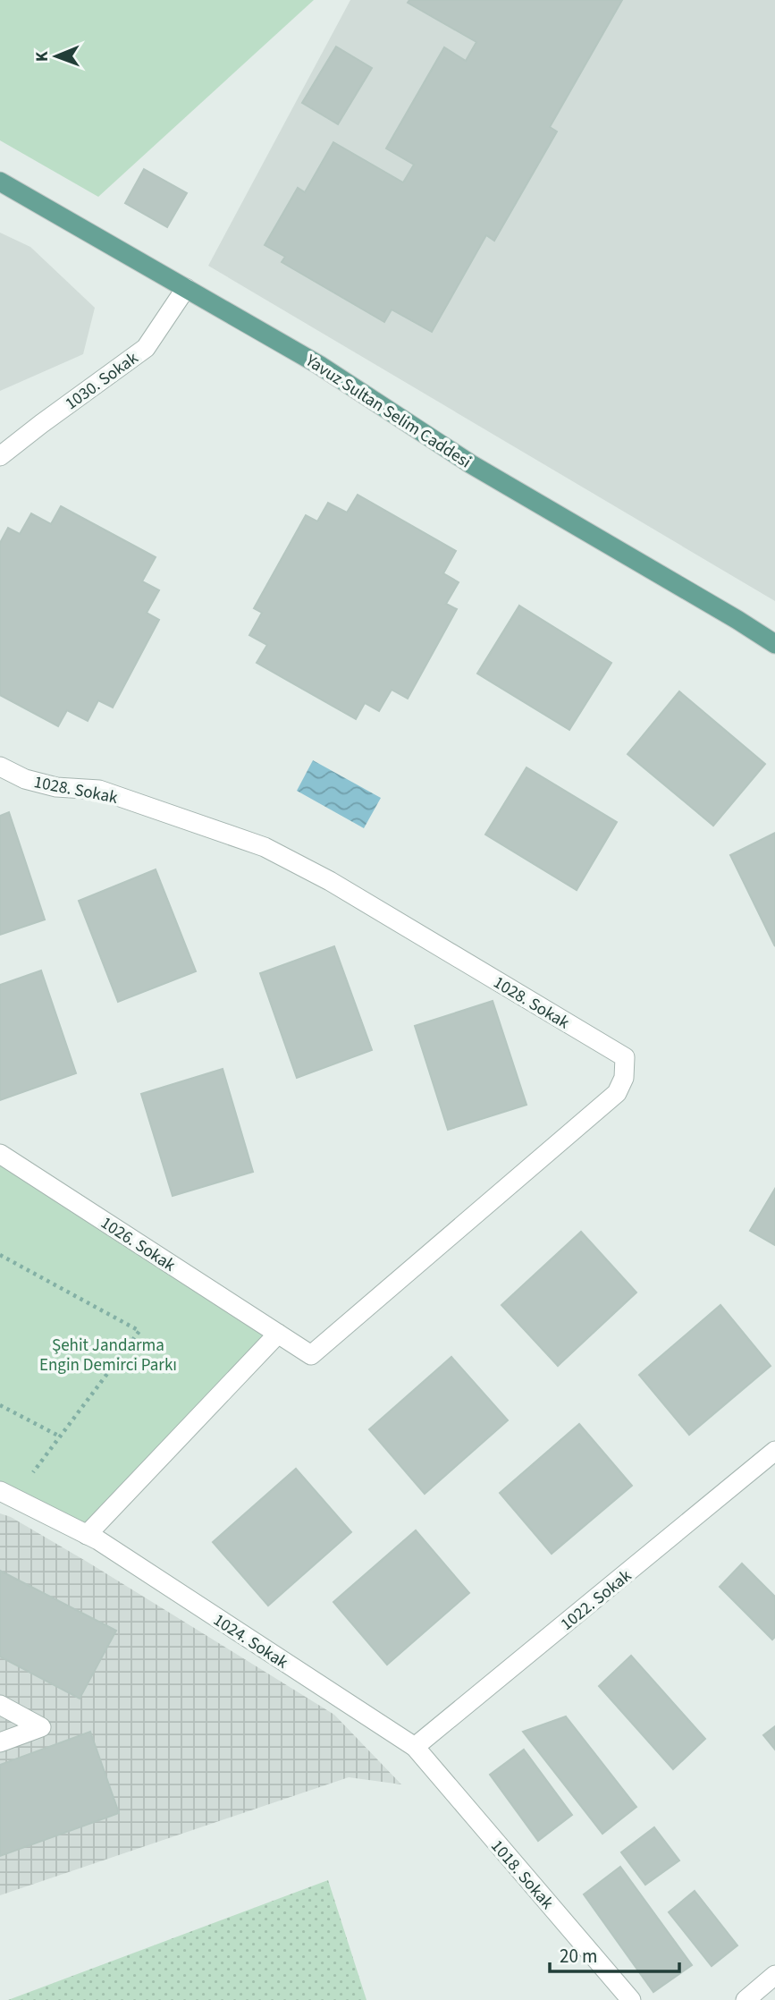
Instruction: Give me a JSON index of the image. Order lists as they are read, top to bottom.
{
  "streets": {
    "main road": ["Yavuz Sultan Selim Caddesi"],
    "street": [
      "1030. Sokak",
      "1028. Sokak",
      "1026. Sokak",
      "1022. Sokak",
      "1024. Sokak",
      "1018. Sokak"
    ]
  },
  "crossings": [
    ["1030. Sokak", "Yavuz Sultan Selim Caddesi"],
    ["1028. Sokak", "1026. Sokak"],
    ["1022. Sokak", "1024. Sokak"],
    ["1022. Sokak", "1018. Sokak"],
    ["1024. Sokak", "1018. Sokak"]
  ],
  "parks": ["Şehit Jandarma Engin Demirci Parkı"],
  "scale_bar": "20 m",
  "north": "left"
}
